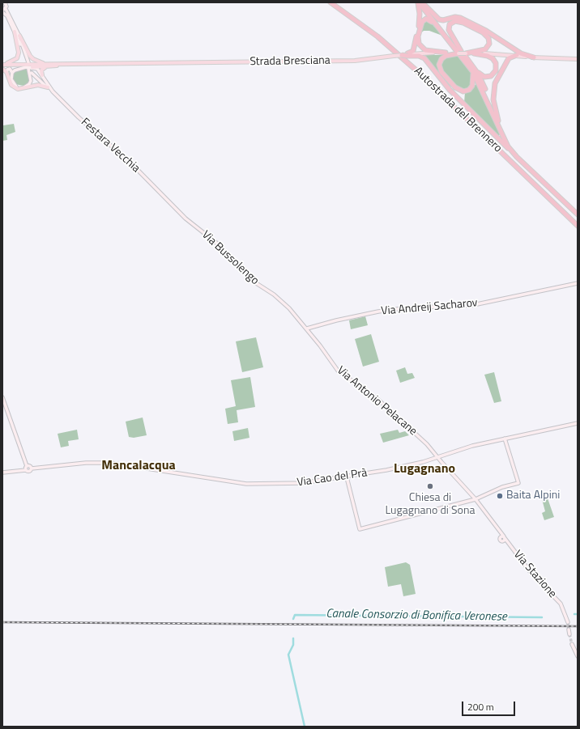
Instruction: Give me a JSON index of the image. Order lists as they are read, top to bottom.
{
  "streets": {
    "highway": ["Autostrada del Brennero"],
    "main road": ["Strada Bresciana"],
    "street": [
      "Festara Vecchia",
      "Via Bussolengo",
      "Via Andreij Sacharov",
      "Via Antonio Pelacane",
      "Via Cao del Prà",
      "Via Stazione"
    ]
  },
  "crossings": [
    ["Festara Vecchia", "Via Bussolengo"],
    ["Via Bussolengo", "Via Andreij Sacharov"],
    ["Via Bussolengo", "Via Antonio Pelacane"],
    ["Via Andreij Sacharov", "Via Antonio Pelacane"],
    ["Via Antonio Pelacane", "Via Cao del Prà"],
    ["Via Antonio Pelacane", "Via Stazione"],
    ["Via Cao del Prà", "Via Stazione"]
  ],
  "districts": ["Mancalacqua", "Lugagnano"],
  "water": ["Canale Consorzio di Bonifica Veronese"],
  "places": ["Chiesa di Lugagnano di Sona", "Baita Alpini"],
  "scale_bar": "200 m"
}
